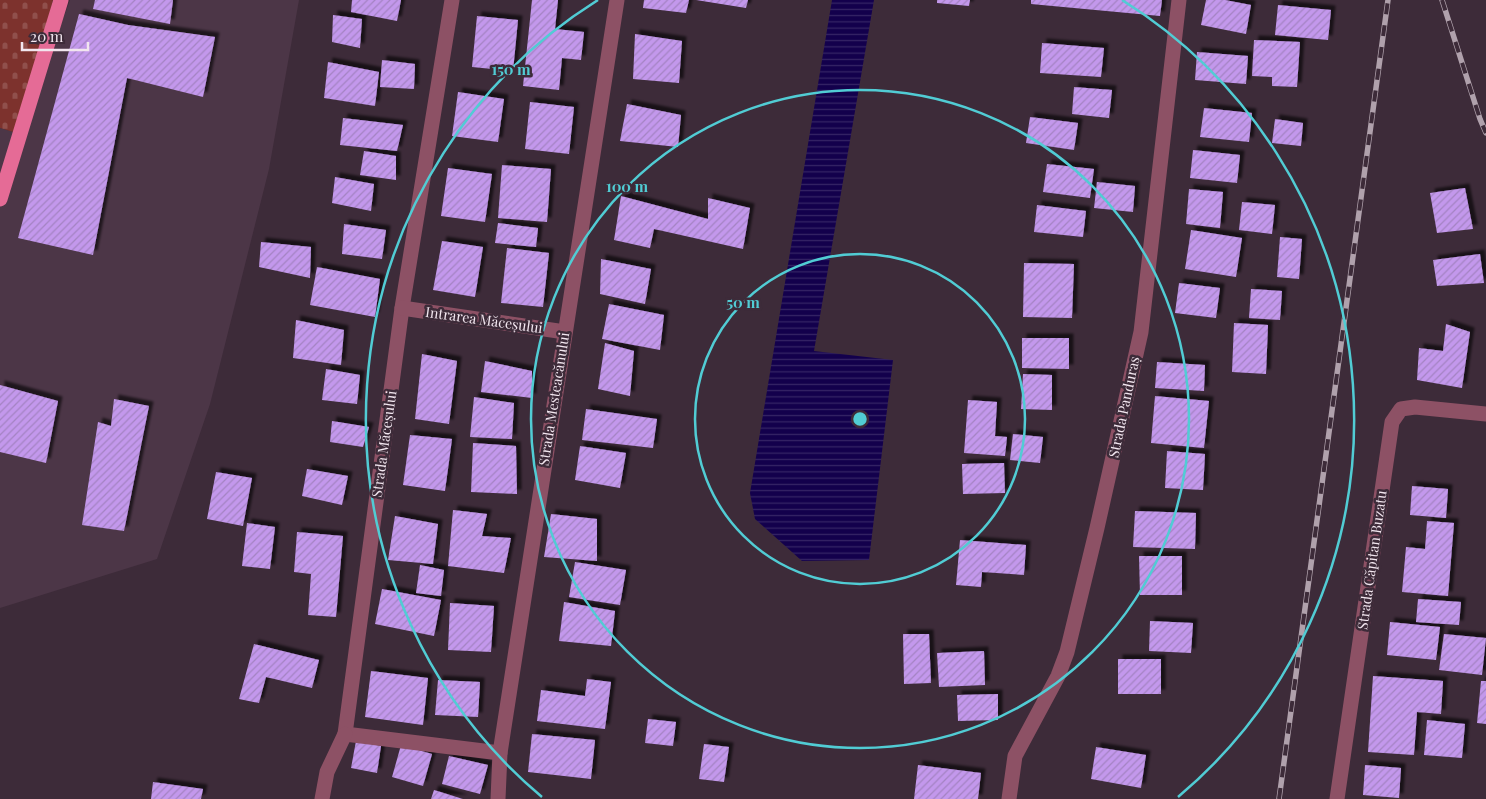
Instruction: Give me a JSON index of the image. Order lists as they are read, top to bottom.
{
  "streets": {
    "street": [
      "Intrarea Măceșului",
      "Strada Mesteacănului",
      "Strada Panduraș",
      "Strada Măceșului",
      "Strada Căpitan Buzatu"
    ]
  },
  "crossings": [
    ["Intrarea Măceșului", "Strada Mesteacănului"],
    ["Intrarea Măceșului", "Strada Măceșului"]
  ],
  "scale_bar": "20 m",
  "rings": ["150 m", "100 m", "50 m"]
}
